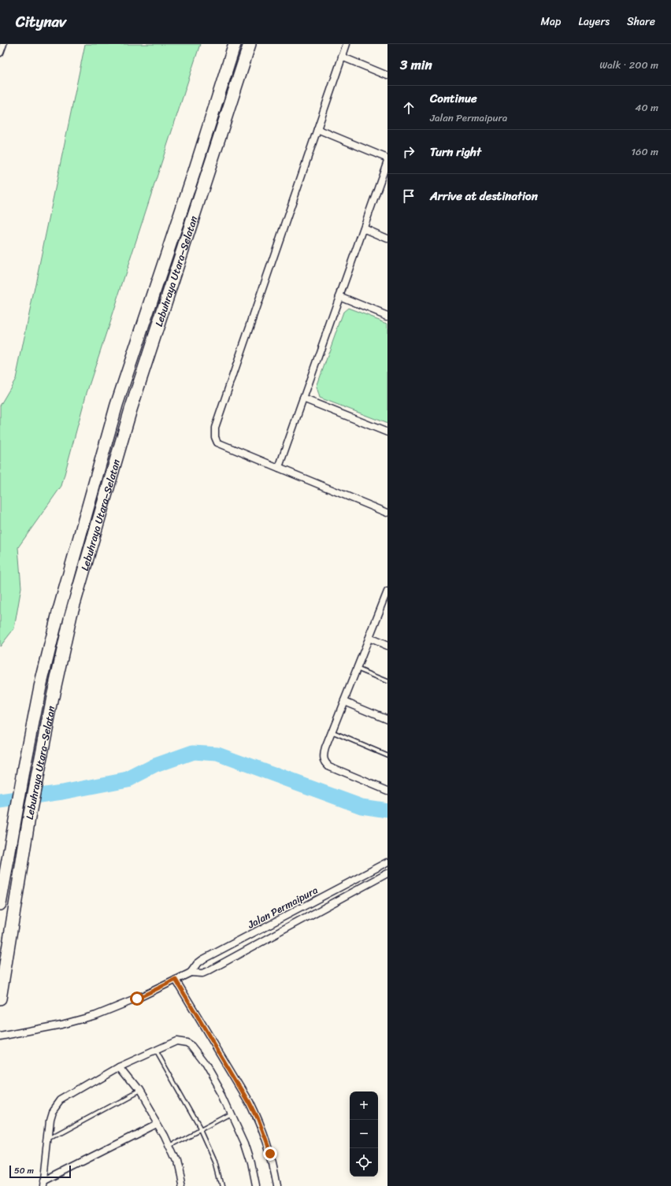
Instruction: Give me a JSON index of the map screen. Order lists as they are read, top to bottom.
{
  "streets": {
    "highway": ["Lebuhraya Utara–Selatan"],
    "street": ["Jalan Permaipura"]
  },
  "scale_bar": "50 m",
  "page": {
    "header": "Citynav",
    "nav": ["Map", "Layers", "Share"],
    "heading": ["3 min", "Walk · 200 m"],
    "list": [
      ["Continue", "Jalan Permaipura", "40 m"],
      ["Turn right", "160 m"],
      "Arrive at destination"
    ],
    "map_buttons": ["+", "−"],
    "scale": "50 m"
  }
}
